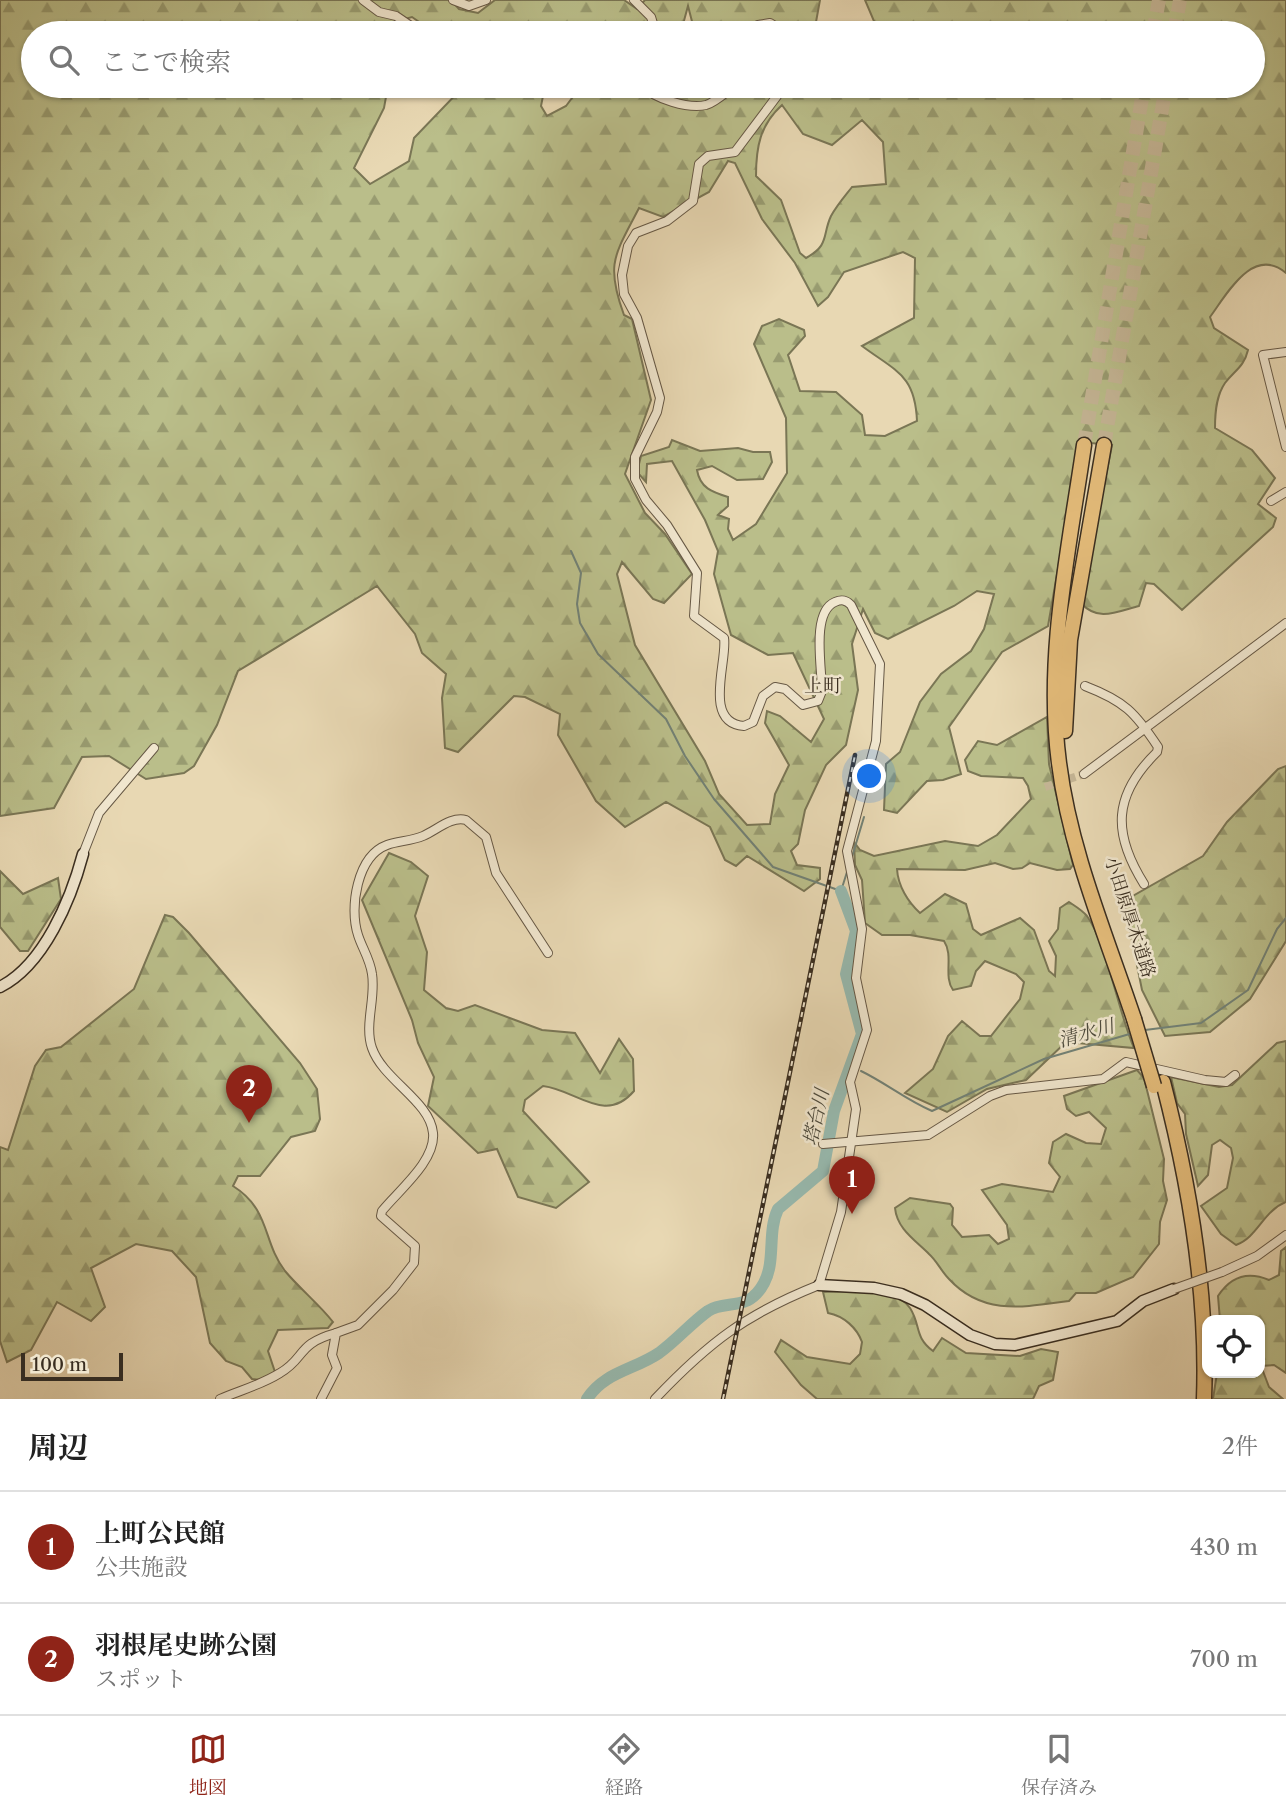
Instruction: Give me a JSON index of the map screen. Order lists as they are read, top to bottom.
{
  "streets": {
    "highway": ["小田原厚木道路"]
  },
  "districts": ["上町"],
  "water": ["清水川", "塔台川"],
  "scale_bar": "100 m",
  "page": {
    "search": "ここで検索",
    "pins": ["2", "1"],
    "scale": "100 m",
    "heading": ["周辺", "2件"],
    "list": [
      {
        "mark": "1",
        "name": "上町公民館",
        "note": "公共施設",
        "value": "430 m"
      },
      {
        "mark": "2",
        "name": "羽根尾史跡公園",
        "note": "スポット",
        "value": "700 m"
      }
    ],
    "nav": ["地図", "経路", "保存済み"]
  }
}
